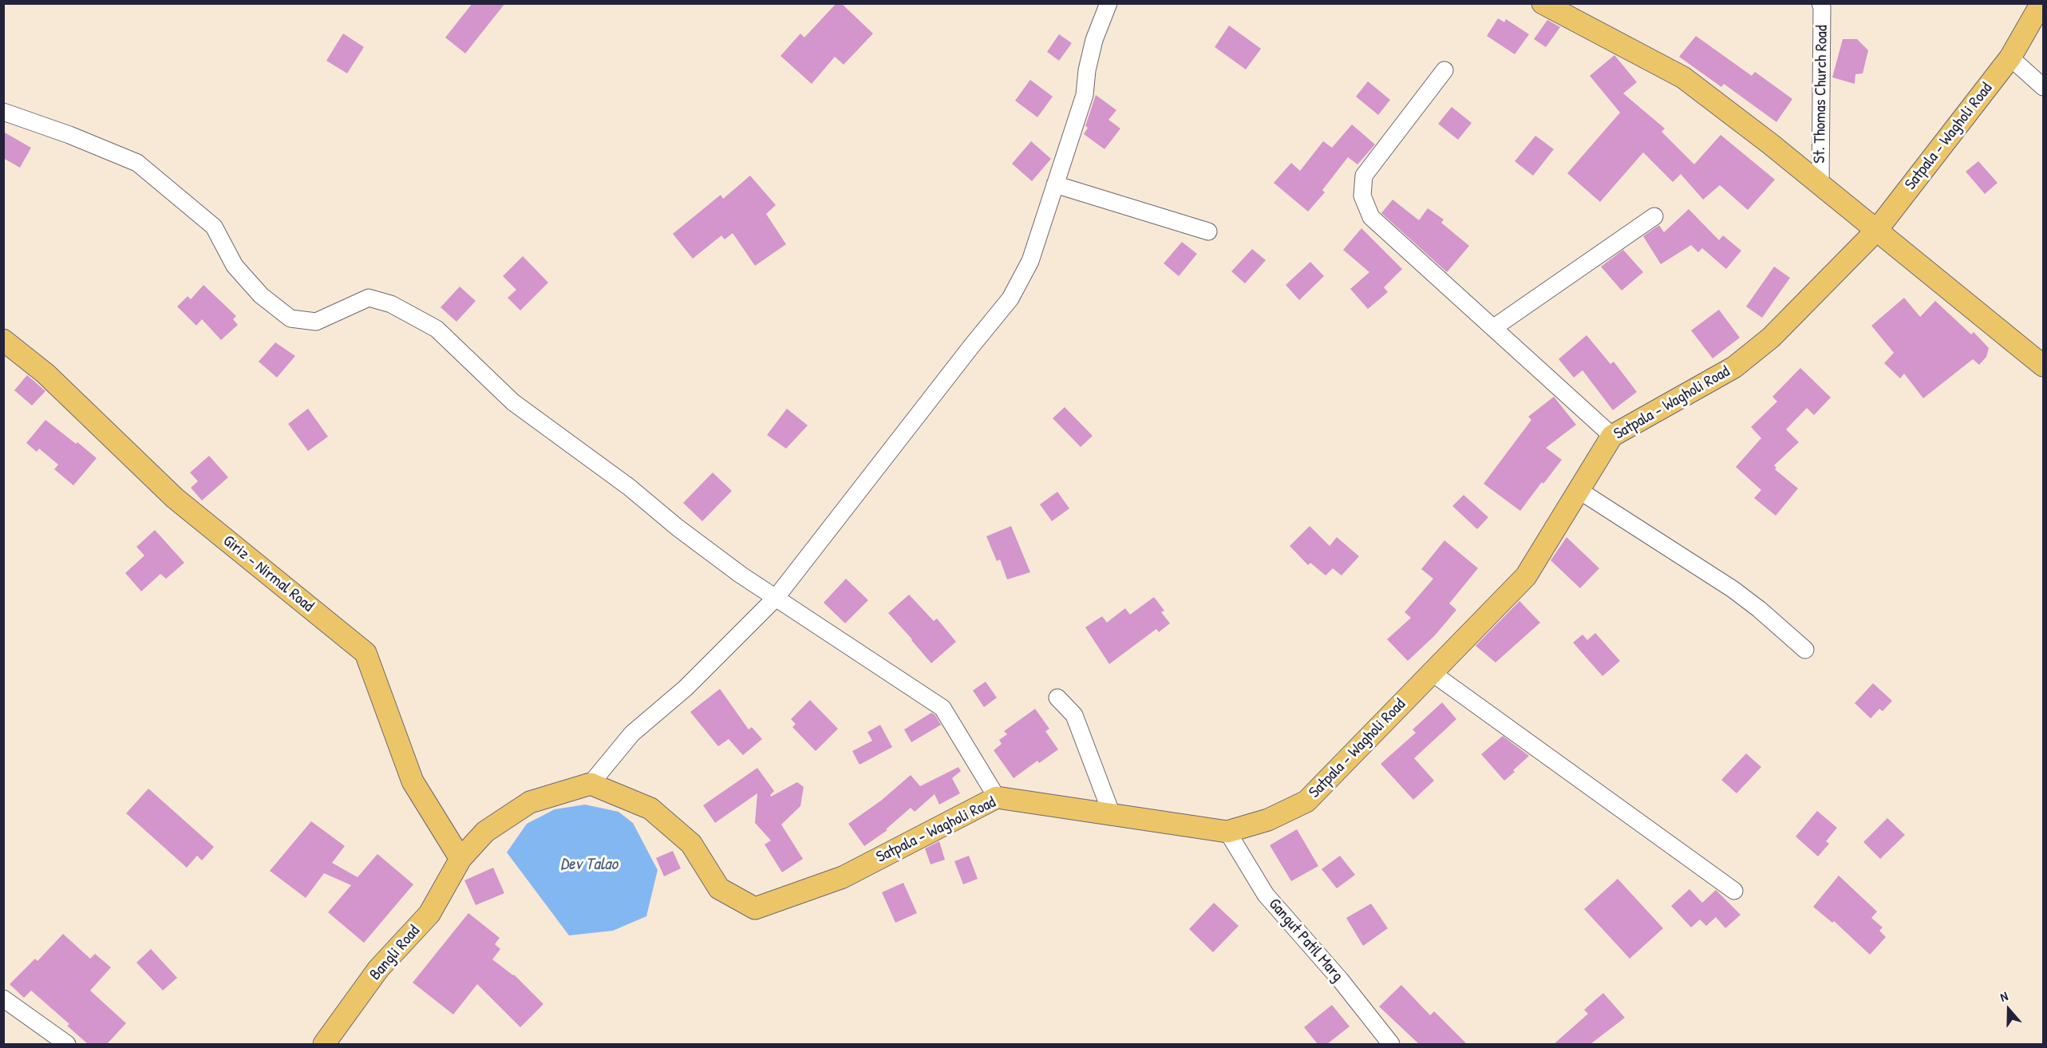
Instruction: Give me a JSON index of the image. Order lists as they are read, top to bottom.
{
  "streets": {
    "main road": ["Satpala - Wagholi Road", "Giriz - Nirmal Road", "Bangli Road"],
    "street": ["St. Thomas Church Road", "Gangut Patil Marg"]
  },
  "crossings": [
    ["Satpala - Wagholi Road", "Gangut Patil Marg"],
    ["Giriz - Nirmal Road", "Bangli Road"]
  ],
  "water": ["Dev Talao"],
  "north": "top"
}
